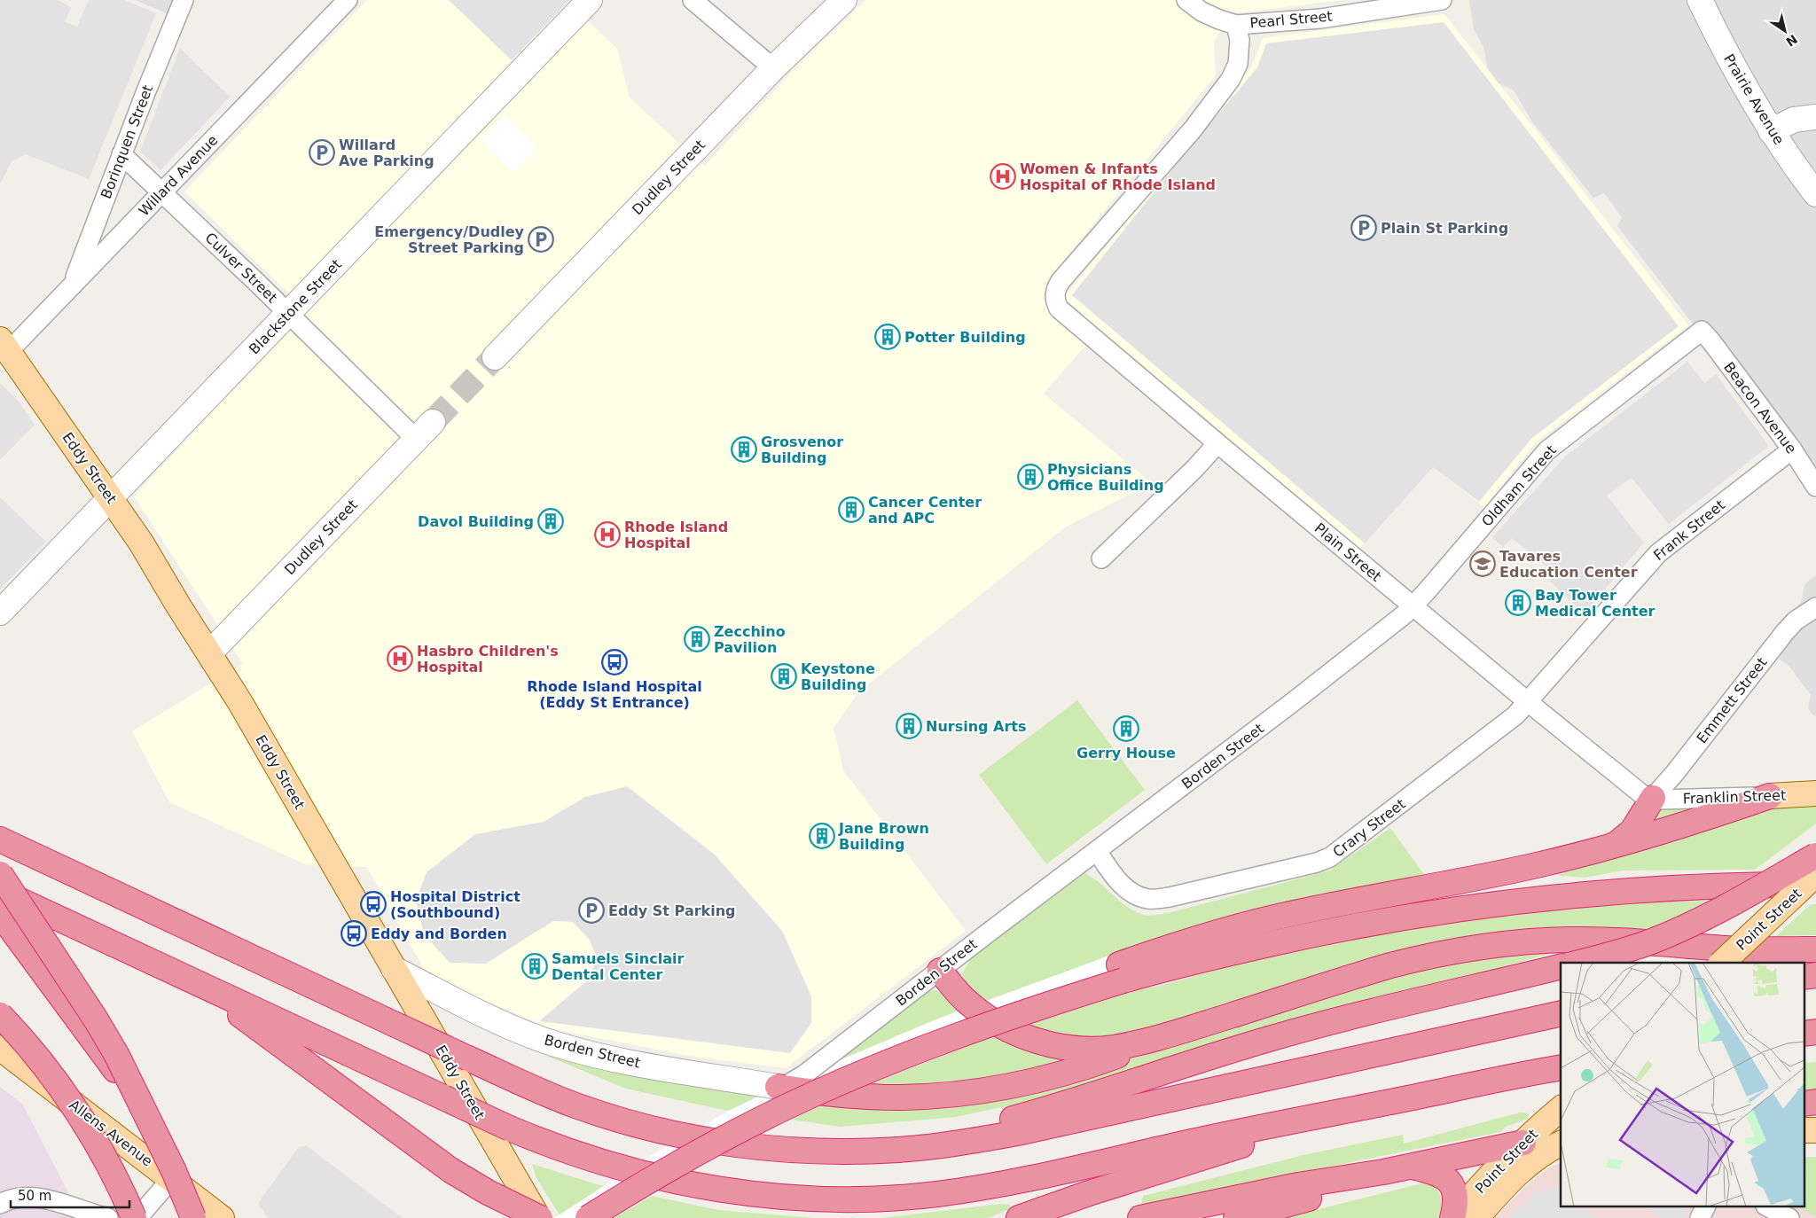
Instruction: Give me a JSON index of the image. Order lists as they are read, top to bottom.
{
  "streets": {
    "main road": [
      "Eddy Street",
      "Franklin Street",
      "Point Street",
      "Allens Avenue"
    ],
    "street": [
      "Pearl Street",
      "Prairie Avenue",
      "Borinquen Street",
      "Willard Avenue",
      "Dudley Street",
      "Culver Street",
      "Blackstone Street",
      "Beacon Avenue",
      "Oldham Street",
      "Frank Street",
      "Plain Street",
      "Emmett Street",
      "Borden Street",
      "Crary Street"
    ]
  },
  "crossings": [
    ["Pearl Street", "Plain Street"],
    ["Borinquen Street", "Willard Avenue"],
    ["Borinquen Street", "Culver Street"],
    ["Willard Avenue", "Culver Street"],
    ["Willard Avenue", "Eddy Street"],
    ["Dudley Street", "Culver Street"],
    ["Dudley Street", "Eddy Street"],
    ["Culver Street", "Blackstone Street"],
    ["Blackstone Street", "Eddy Street"],
    ["Beacon Avenue", "Oldham Street"],
    ["Beacon Avenue", "Frank Street"],
    ["Eddy Street", "Borden Street"],
    ["Oldham Street", "Plain Street"],
    ["Oldham Street", "Borden Street"],
    ["Frank Street", "Plain Street"],
    ["Frank Street", "Crary Street"],
    ["Plain Street", "Emmett Street"],
    ["Plain Street", "Borden Street"],
    ["Plain Street", "Franklin Street"],
    ["Plain Street", "Crary Street"],
    ["Emmett Street", "Franklin Street"],
    ["Borden Street", "Crary Street"]
  ],
  "places": {
    "parking": [
      "Willard Ave Parking",
      "Plain St Parking",
      "Emergency/Dudley Street Parking",
      "Eddy St Parking"
    ],
    "hospital": ["Women & Infants Hospital of Rhode Island", "Rhode Island Hospital", "Hasbro Children's Hospital"],
    "building": [
      "Potter Building",
      "Grosvenor Building",
      "Physicians Office Building",
      "Cancer Center and APC",
      "Davol Building",
      "Bay Tower Medical Center",
      "Zecchino Pavilion",
      "Keystone Building",
      "Nursing Arts",
      "Gerry House",
      "Jane Brown Building",
      "Samuels Sinclair Dental Center"
    ],
    "school or university": ["Tavares Education Center"],
    "bus stop": ["Rhode Island Hospital (Eddy St Entrance)", "Hospital District (Southbound)", "Eddy and Borden"]
  },
  "scale_bar": "50 m",
  "north": "bottom right"
}
